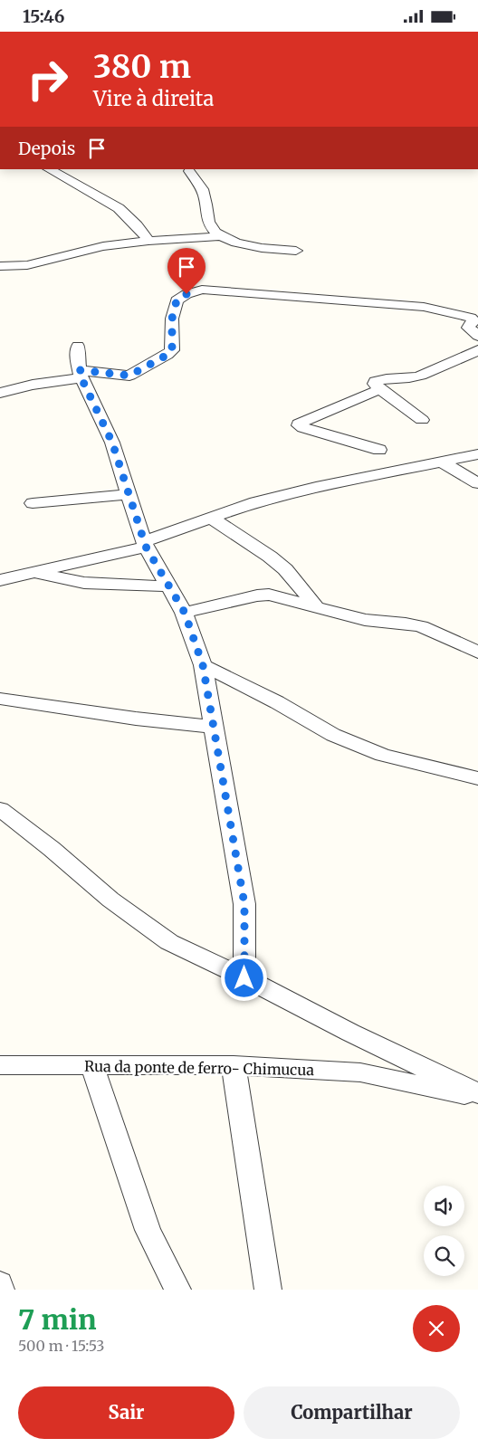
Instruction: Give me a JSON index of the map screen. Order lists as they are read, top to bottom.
{
  "streets": {
    "street": ["Rua da ponte de ferro- Chimucua"]
  },
  "page": {
    "status": "15:46",
    "turn": ["380 m", "Vire à direita"],
    "then": "Depois",
    "heading": ["7 min", "500 m · 15:53"],
    "buttons": ["Sair", "Compartilhar"]
  }
}
